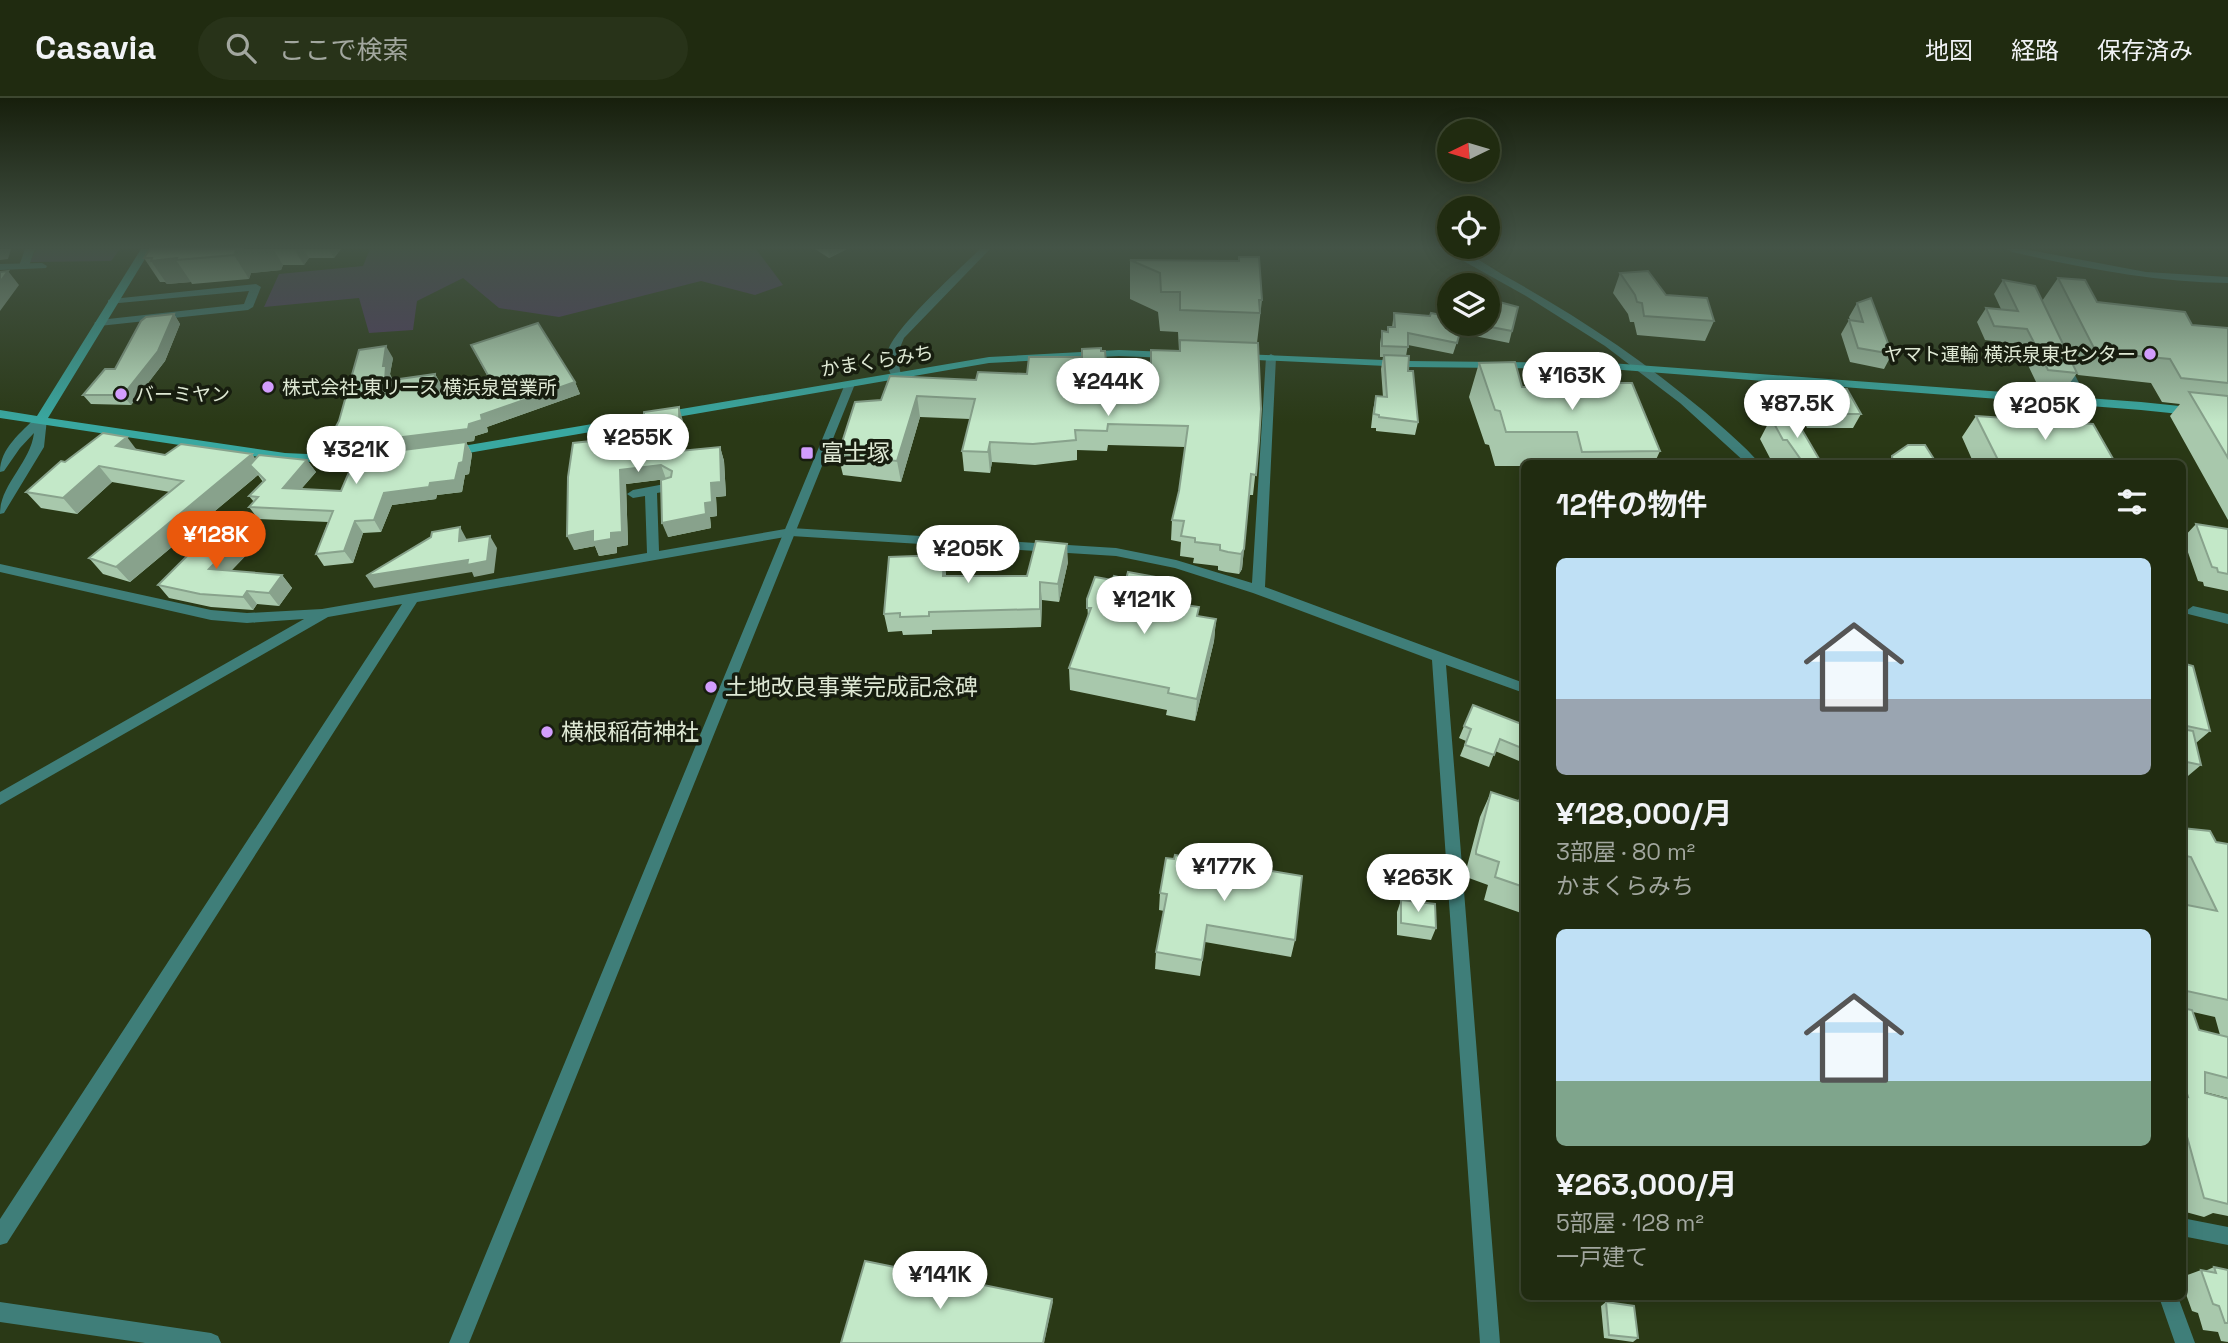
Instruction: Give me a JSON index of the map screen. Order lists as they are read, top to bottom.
{
  "streets": {
    "main road": ["かまくらみち"]
  },
  "places": {
    "other": [
      "ヤマト運輸 横浜泉東センター",
      "株式会社 東リース 横浜泉営業所",
      "バーミヤン",
      "土地改良事業完成記念碑",
      "横根稲荷神社"
    ],
    "transit": ["富士塚"]
  },
  "north": "left",
  "page": {
    "header": "Casavia",
    "search": "ここで検索",
    "nav": ["地図", "経路", "保存済み"],
    "price": [
      "¥163K",
      "¥244K",
      "¥87.5K",
      "¥205K",
      "¥255K",
      "¥321K",
      "¥128K",
      "¥205K",
      "¥121K",
      "¥177K",
      "¥263K",
      "¥141K"
    ],
    "heading": "12件の物件",
    "list": [
      {
        "name": "¥128,000/月",
        "note": "3部屋 · 80 m² · かまくらみち"
      },
      {
        "name": "¥263,000/月",
        "note": "5部屋 · 128 m² · 一戸建て"
      }
    ]
  }
}
